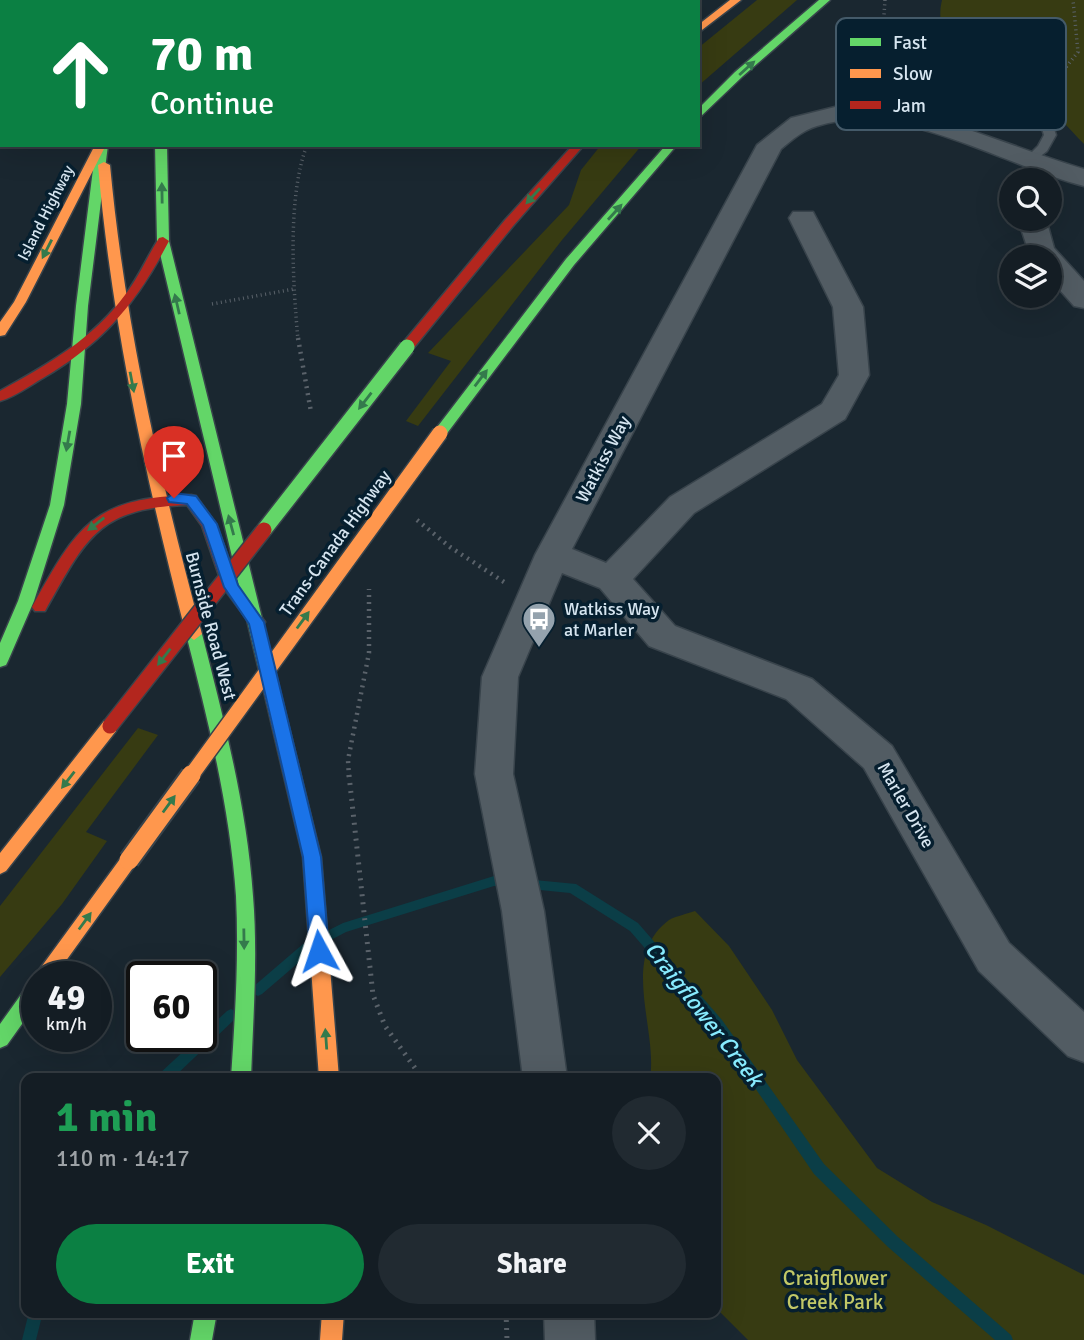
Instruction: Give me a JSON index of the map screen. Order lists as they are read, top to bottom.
{
  "streets": {
    "main road": ["Island Highway", "Trans-Canada Highway", "Burnside Road West"],
    "street": ["Watkiss Way", "Marler Drive"]
  },
  "crossings": [
    ["Watkiss Way", "Marler Drive"]
  ],
  "water": ["Craigflower Creek"],
  "parks": ["Craigflower Creek Park"],
  "places": {
    "bus stop": ["Watkiss Way at Marler"]
  },
  "legend": ["Fast", "Slow", "Jam"],
  "page": {
    "turn": ["70 m", "Continue"],
    "speed": "49 km/h",
    "limit": "60",
    "heading": ["1 min", "110 m · 14:17"],
    "buttons": ["Exit", "Share"]
  }
}
